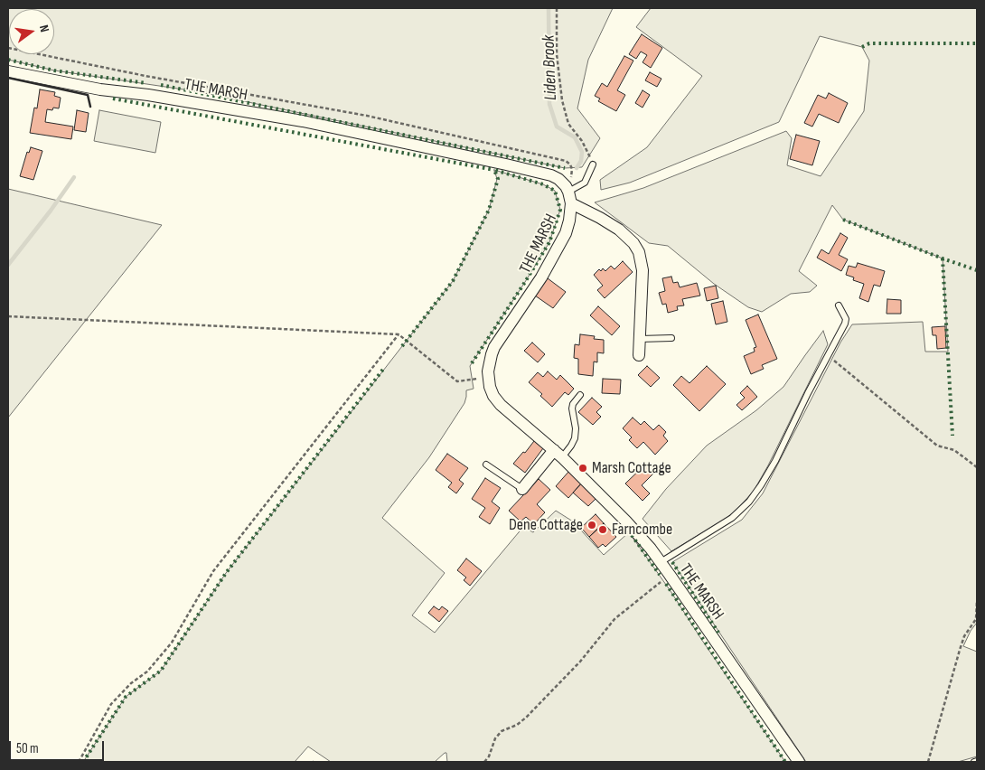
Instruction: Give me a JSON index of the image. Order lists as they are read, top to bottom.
{
  "streets": {
    "street": ["THE MARSH"]
  },
  "water": ["Liden Brook"],
  "places": ["Marsh Cottage", "Dene Cottage", "Farncombe"],
  "scale_bar": "50 m",
  "north": "right"
}
